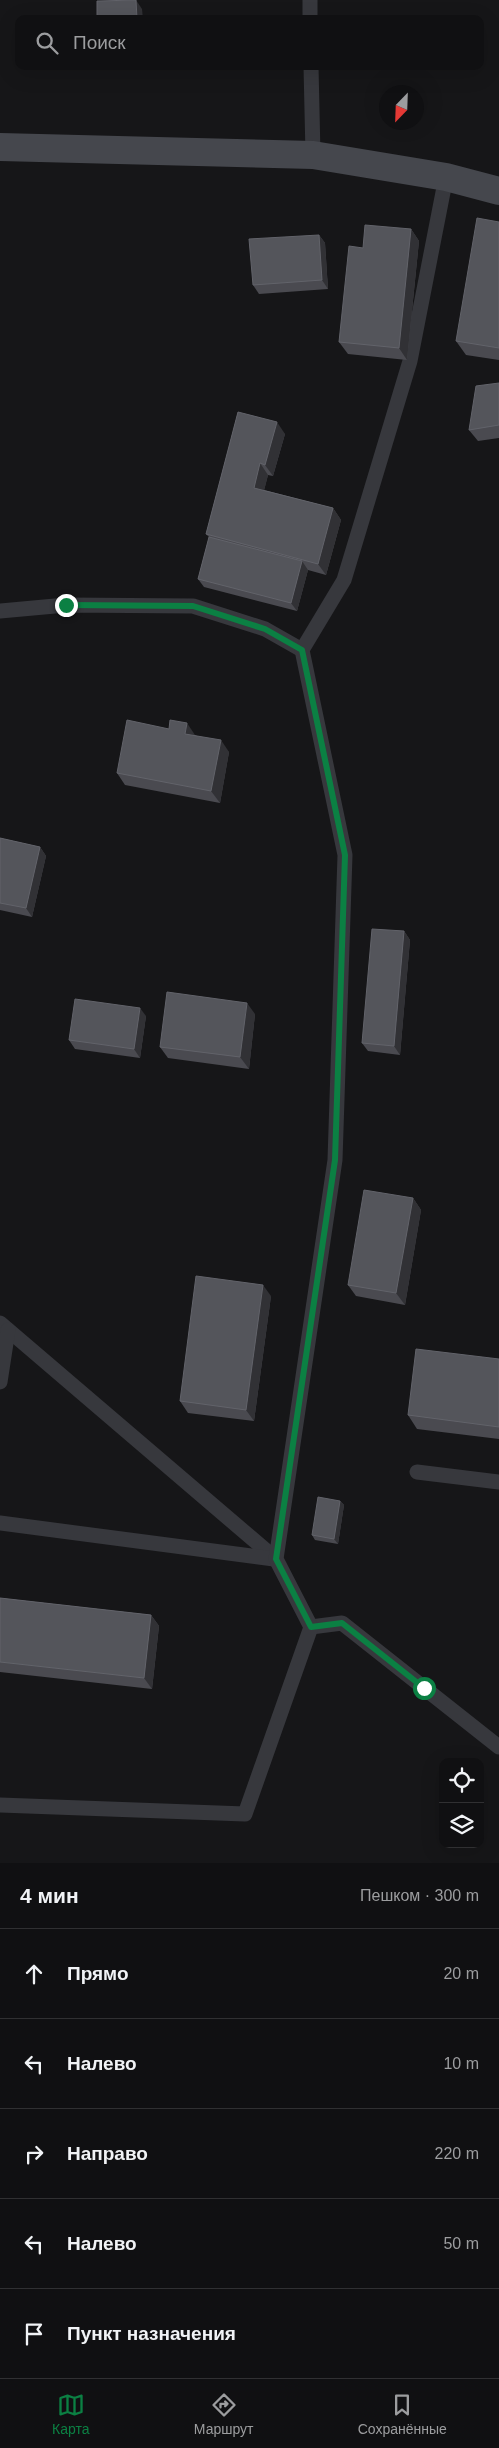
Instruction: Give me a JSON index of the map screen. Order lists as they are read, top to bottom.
{
  "north": "bottom left",
  "page": {
    "search": "Поиск",
    "heading": ["4 мин", "Пешком · 300 m"],
    "list": [
      ["Прямо", "20 m"],
      ["Налево", "10 m"],
      ["Направо", "220 m"],
      ["Налево", "50 m"],
      "Пункт назначения"
    ],
    "nav": ["Карта", "Маршрут", "Сохранённые"]
  }
}
